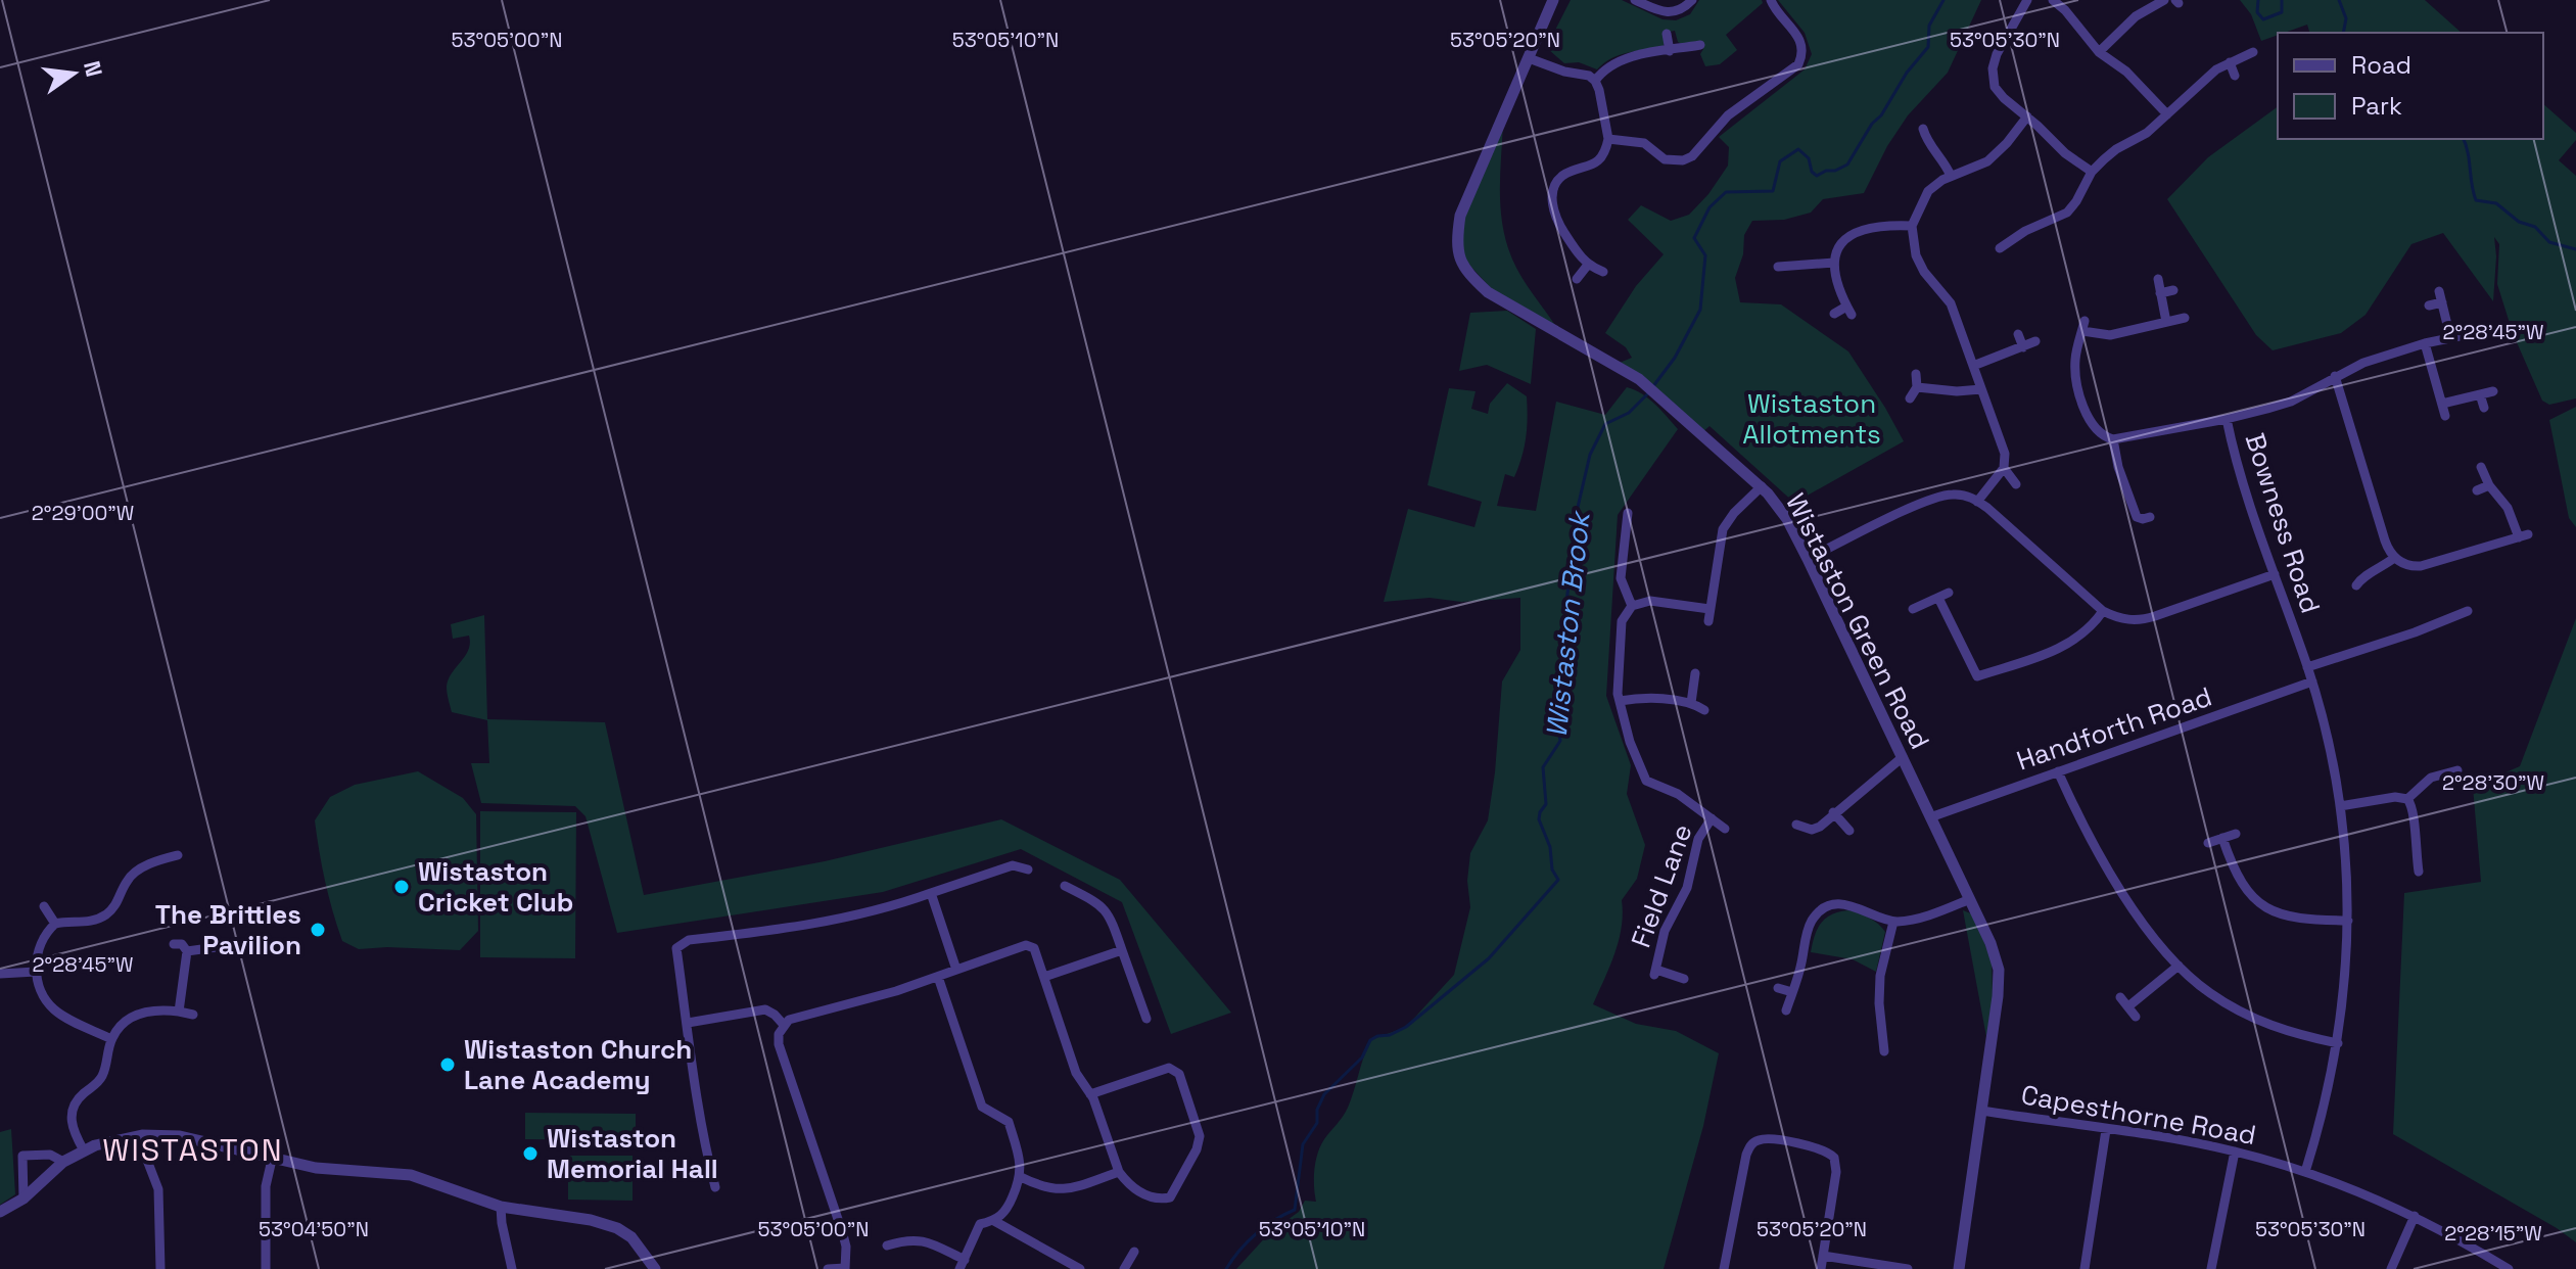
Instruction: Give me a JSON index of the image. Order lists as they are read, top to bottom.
{
  "streets": {
    "street": [
      "Bowness Road",
      "Wistaston Green Road",
      "Handforth Road",
      "Field Lane",
      "Capesthorne Road"
    ]
  },
  "crossings": [
    ["Bowness Road", "Handforth Road"],
    ["Bowness Road", "Capesthorne Road"],
    ["Wistaston Green Road", "Handforth Road"],
    ["Wistaston Green Road", "Capesthorne Road"]
  ],
  "districts": ["WISTASTON"],
  "water": ["Wistaston Brook"],
  "parks": ["Wistaston Allotments"],
  "places": [
    "Wistaston Cricket Club",
    "The Brittles Pavilion",
    "Wistaston Church Lane Academy",
    "Wistaston Memorial Hall"
  ],
  "legend": ["Road", "Park"],
  "north": "right",
  "coordinates": [
    "53°05'00\"N",
    "53°05'10\"N",
    "53°05'20\"N",
    "53°05'30\"N",
    "2°28'45\"W",
    "2°29'00\"W",
    "2°28'30\"W",
    "53°04'50\"N",
    "2°28'15\"W"
  ]
}
